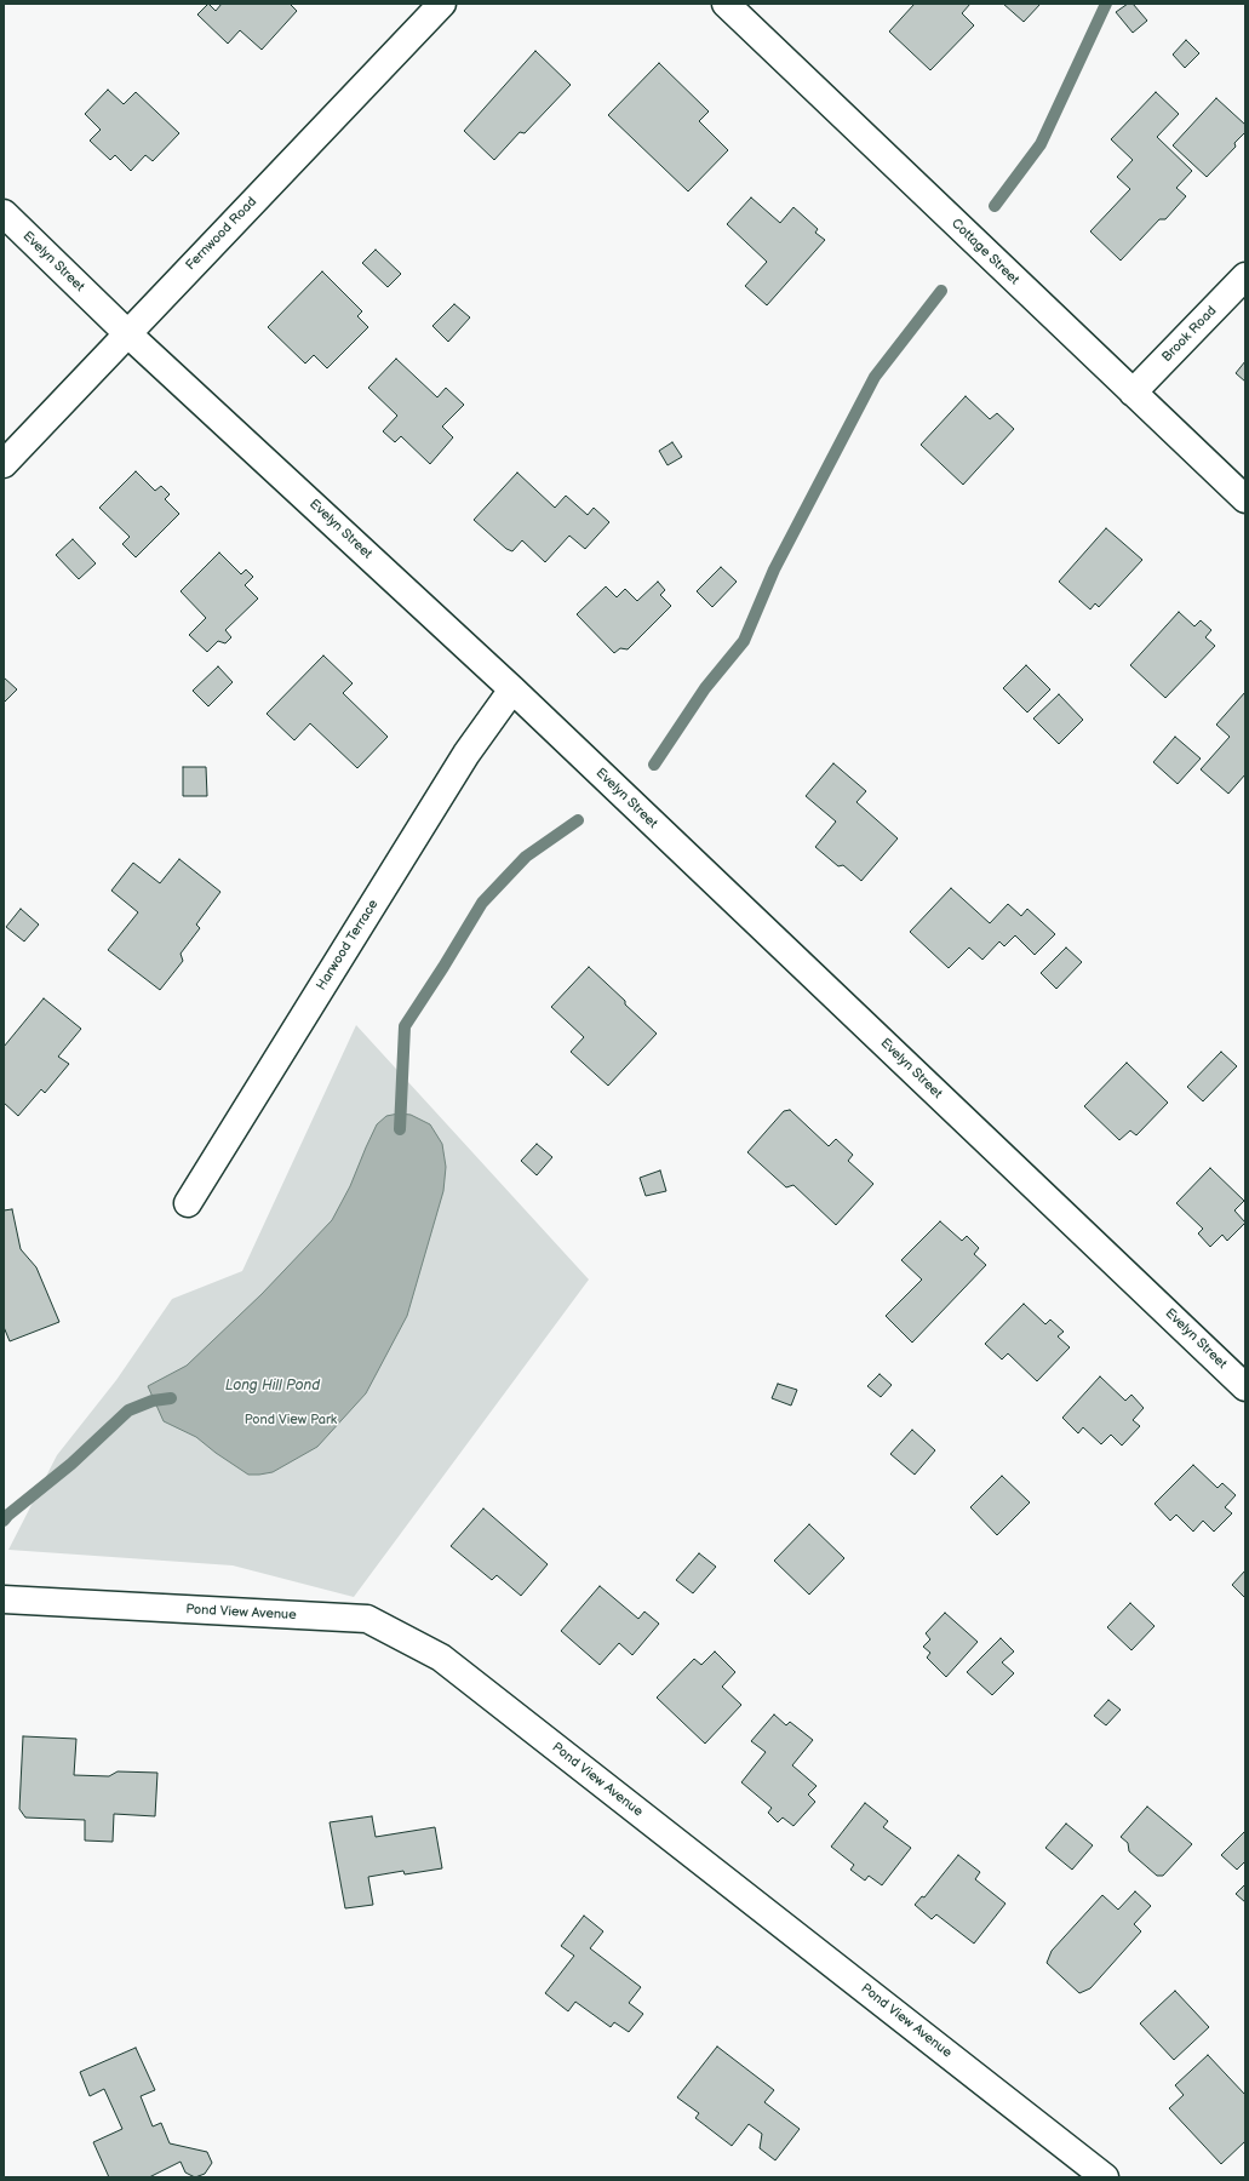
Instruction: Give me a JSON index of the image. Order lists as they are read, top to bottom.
{
  "streets": {
    "street": [
      "Fernwood Road",
      "Cottage Street",
      "Evelyn Street",
      "Brook Road",
      "Harwood Terrace",
      "Pond View Avenue"
    ]
  },
  "crossings": [
    ["Fernwood Road", "Evelyn Street"],
    ["Cottage Street", "Brook Road"],
    ["Evelyn Street", "Harwood Terrace"]
  ],
  "water": ["Long Hill Pond"],
  "parks": ["Pond View Park"]
}
